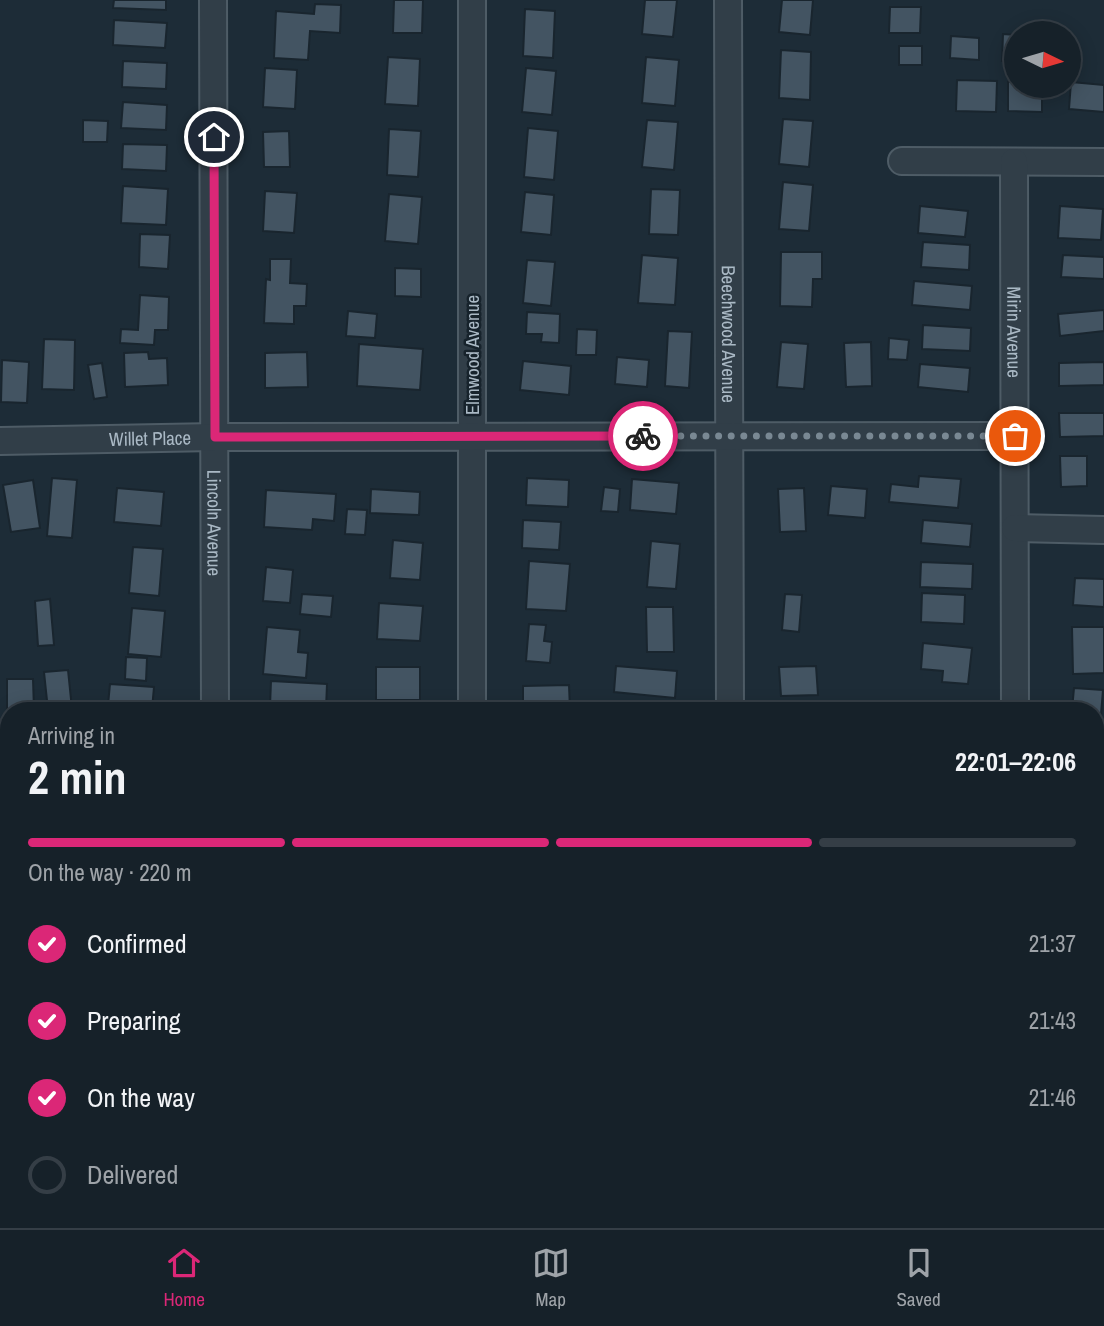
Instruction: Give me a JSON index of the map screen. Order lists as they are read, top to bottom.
{
  "streets": {
    "street": [
      "Mirin Avenue",
      "Beechwood Avenue",
      "Elmwood Avenue",
      "Willet Place",
      "Lincoln Avenue"
    ]
  },
  "crossings": [
    ["Mirin Avenue", "Willet Place"],
    ["Beechwood Avenue", "Willet Place"],
    ["Elmwood Avenue", "Willet Place"],
    ["Willet Place", "Lincoln Avenue"]
  ],
  "north": "right",
  "page": {
    "heading": ["2 min", "Arriving in", "22:01–22:06"],
    "bar": "On the way · 220 m",
    "list": [
      ["Confirmed", "21:37"],
      ["Preparing", "21:43"],
      ["On the way", "21:46"],
      "Delivered"
    ],
    "tabs": ["Home", "Map", "Saved"]
  }
}
